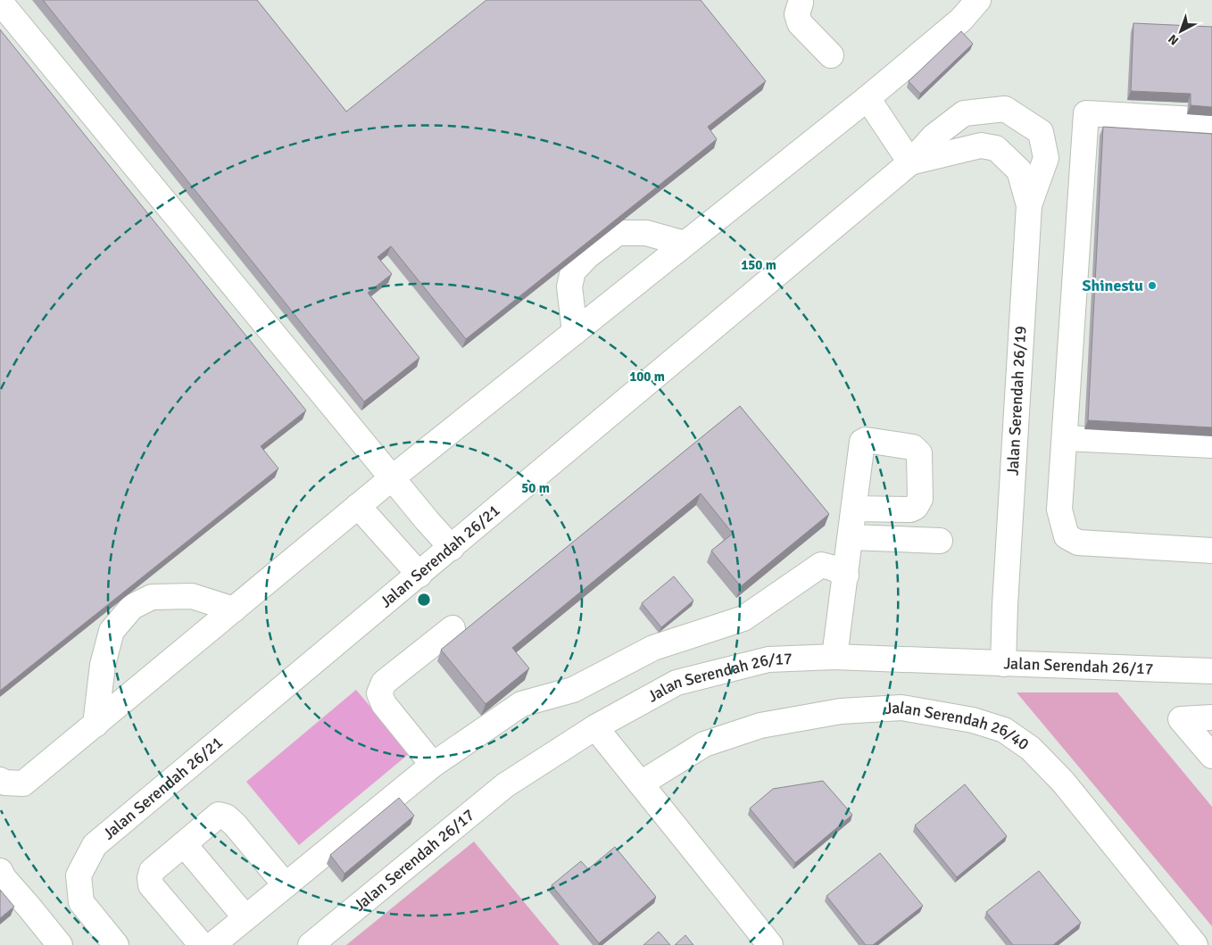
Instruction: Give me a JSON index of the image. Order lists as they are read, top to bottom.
{
  "streets": {
    "street": [
      "Jalan Serendah 26/19",
      "Jalan Serendah 26/21",
      "Jalan Serendah 26/17",
      "Jalan Serendah 26/40"
    ]
  },
  "crossings": [
    ["Jalan Serendah 26/19", "Jalan Serendah 26/21"],
    ["Jalan Serendah 26/19", "Jalan Serendah 26/17"]
  ],
  "places": ["Shinestu"],
  "north": "bottom left",
  "rings": ["150 m", "100 m", "50 m"]
}
